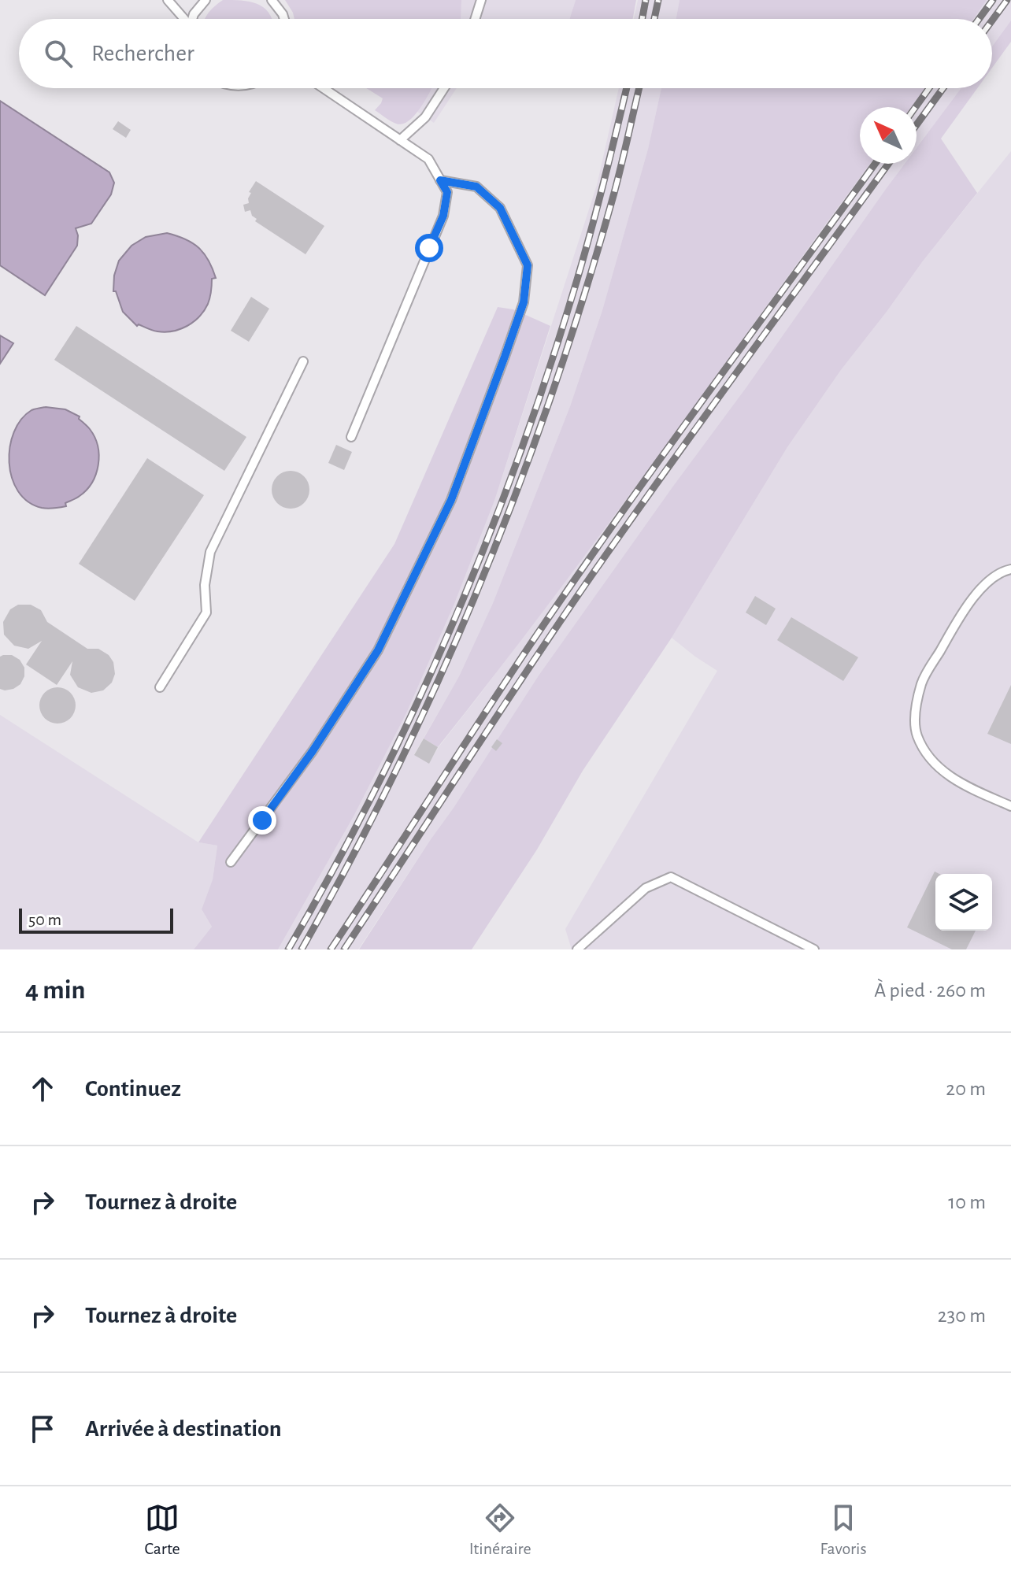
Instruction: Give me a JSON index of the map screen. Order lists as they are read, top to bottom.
{
  "scale_bar": "50 m",
  "north": "top left",
  "page": {
    "search": "Rechercher",
    "scale": "50 m",
    "heading": ["4 min", "À pied · 260 m"],
    "list": [
      ["Continuez", "20 m"],
      ["Tournez à droite", "10 m"],
      ["Tournez à droite", "230 m"],
      "Arrivée à destination"
    ],
    "nav": ["Carte", "Itinéraire", "Favoris"]
  }
}
